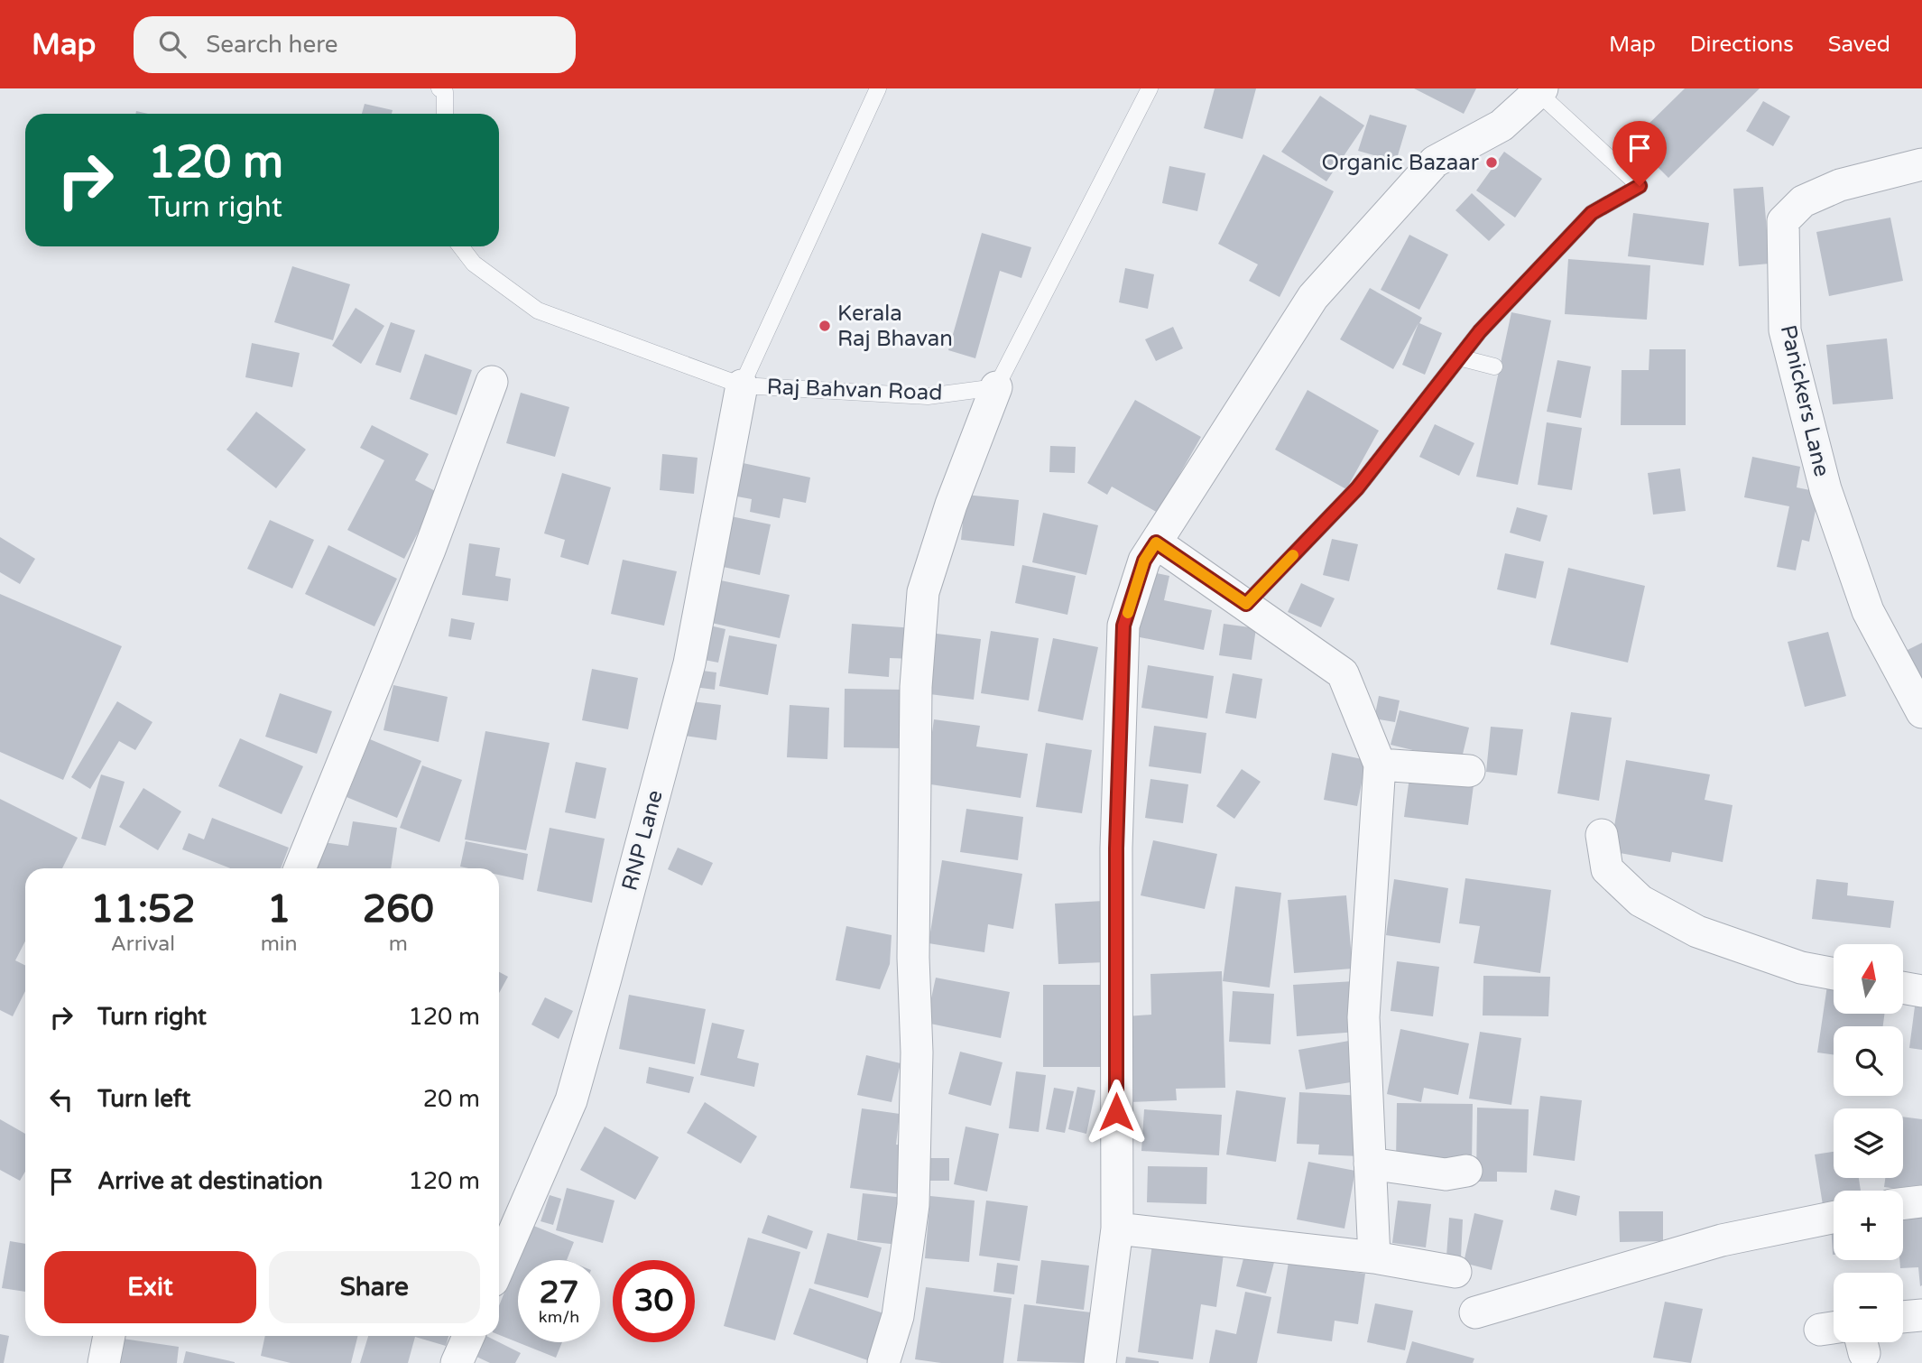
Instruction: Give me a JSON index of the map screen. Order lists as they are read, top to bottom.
{
  "streets": {
    "street": ["Panickers Lane", "RNP Lane"],
    "lane": ["Raj Bahvan Road"]
  },
  "crossings": [
    ["Raj Bahvan Road", "RNP Lane"]
  ],
  "places": ["Organic Bazaar", "Kerala Raj Bhavan"],
  "north": "top",
  "page": {
    "header": "Map",
    "search": "Search here",
    "nav": ["Map", "Directions", "Saved"],
    "turn": ["120 m", "Turn right"],
    "eta": [
      "11:52",
      "Arrival",
      "1",
      "min",
      "260",
      "m"
    ],
    "map_buttons": ["+", "−"],
    "list": [
      {
        "name": "Turn right",
        "value": "120 m"
      },
      {
        "name": "Turn left",
        "value": "20 m"
      },
      {
        "name": "Arrive at destination",
        "value": "120 m"
      }
    ],
    "buttons": ["Exit", "Share"],
    "speed": "27 km/h",
    "limit": "30"
  }
}
